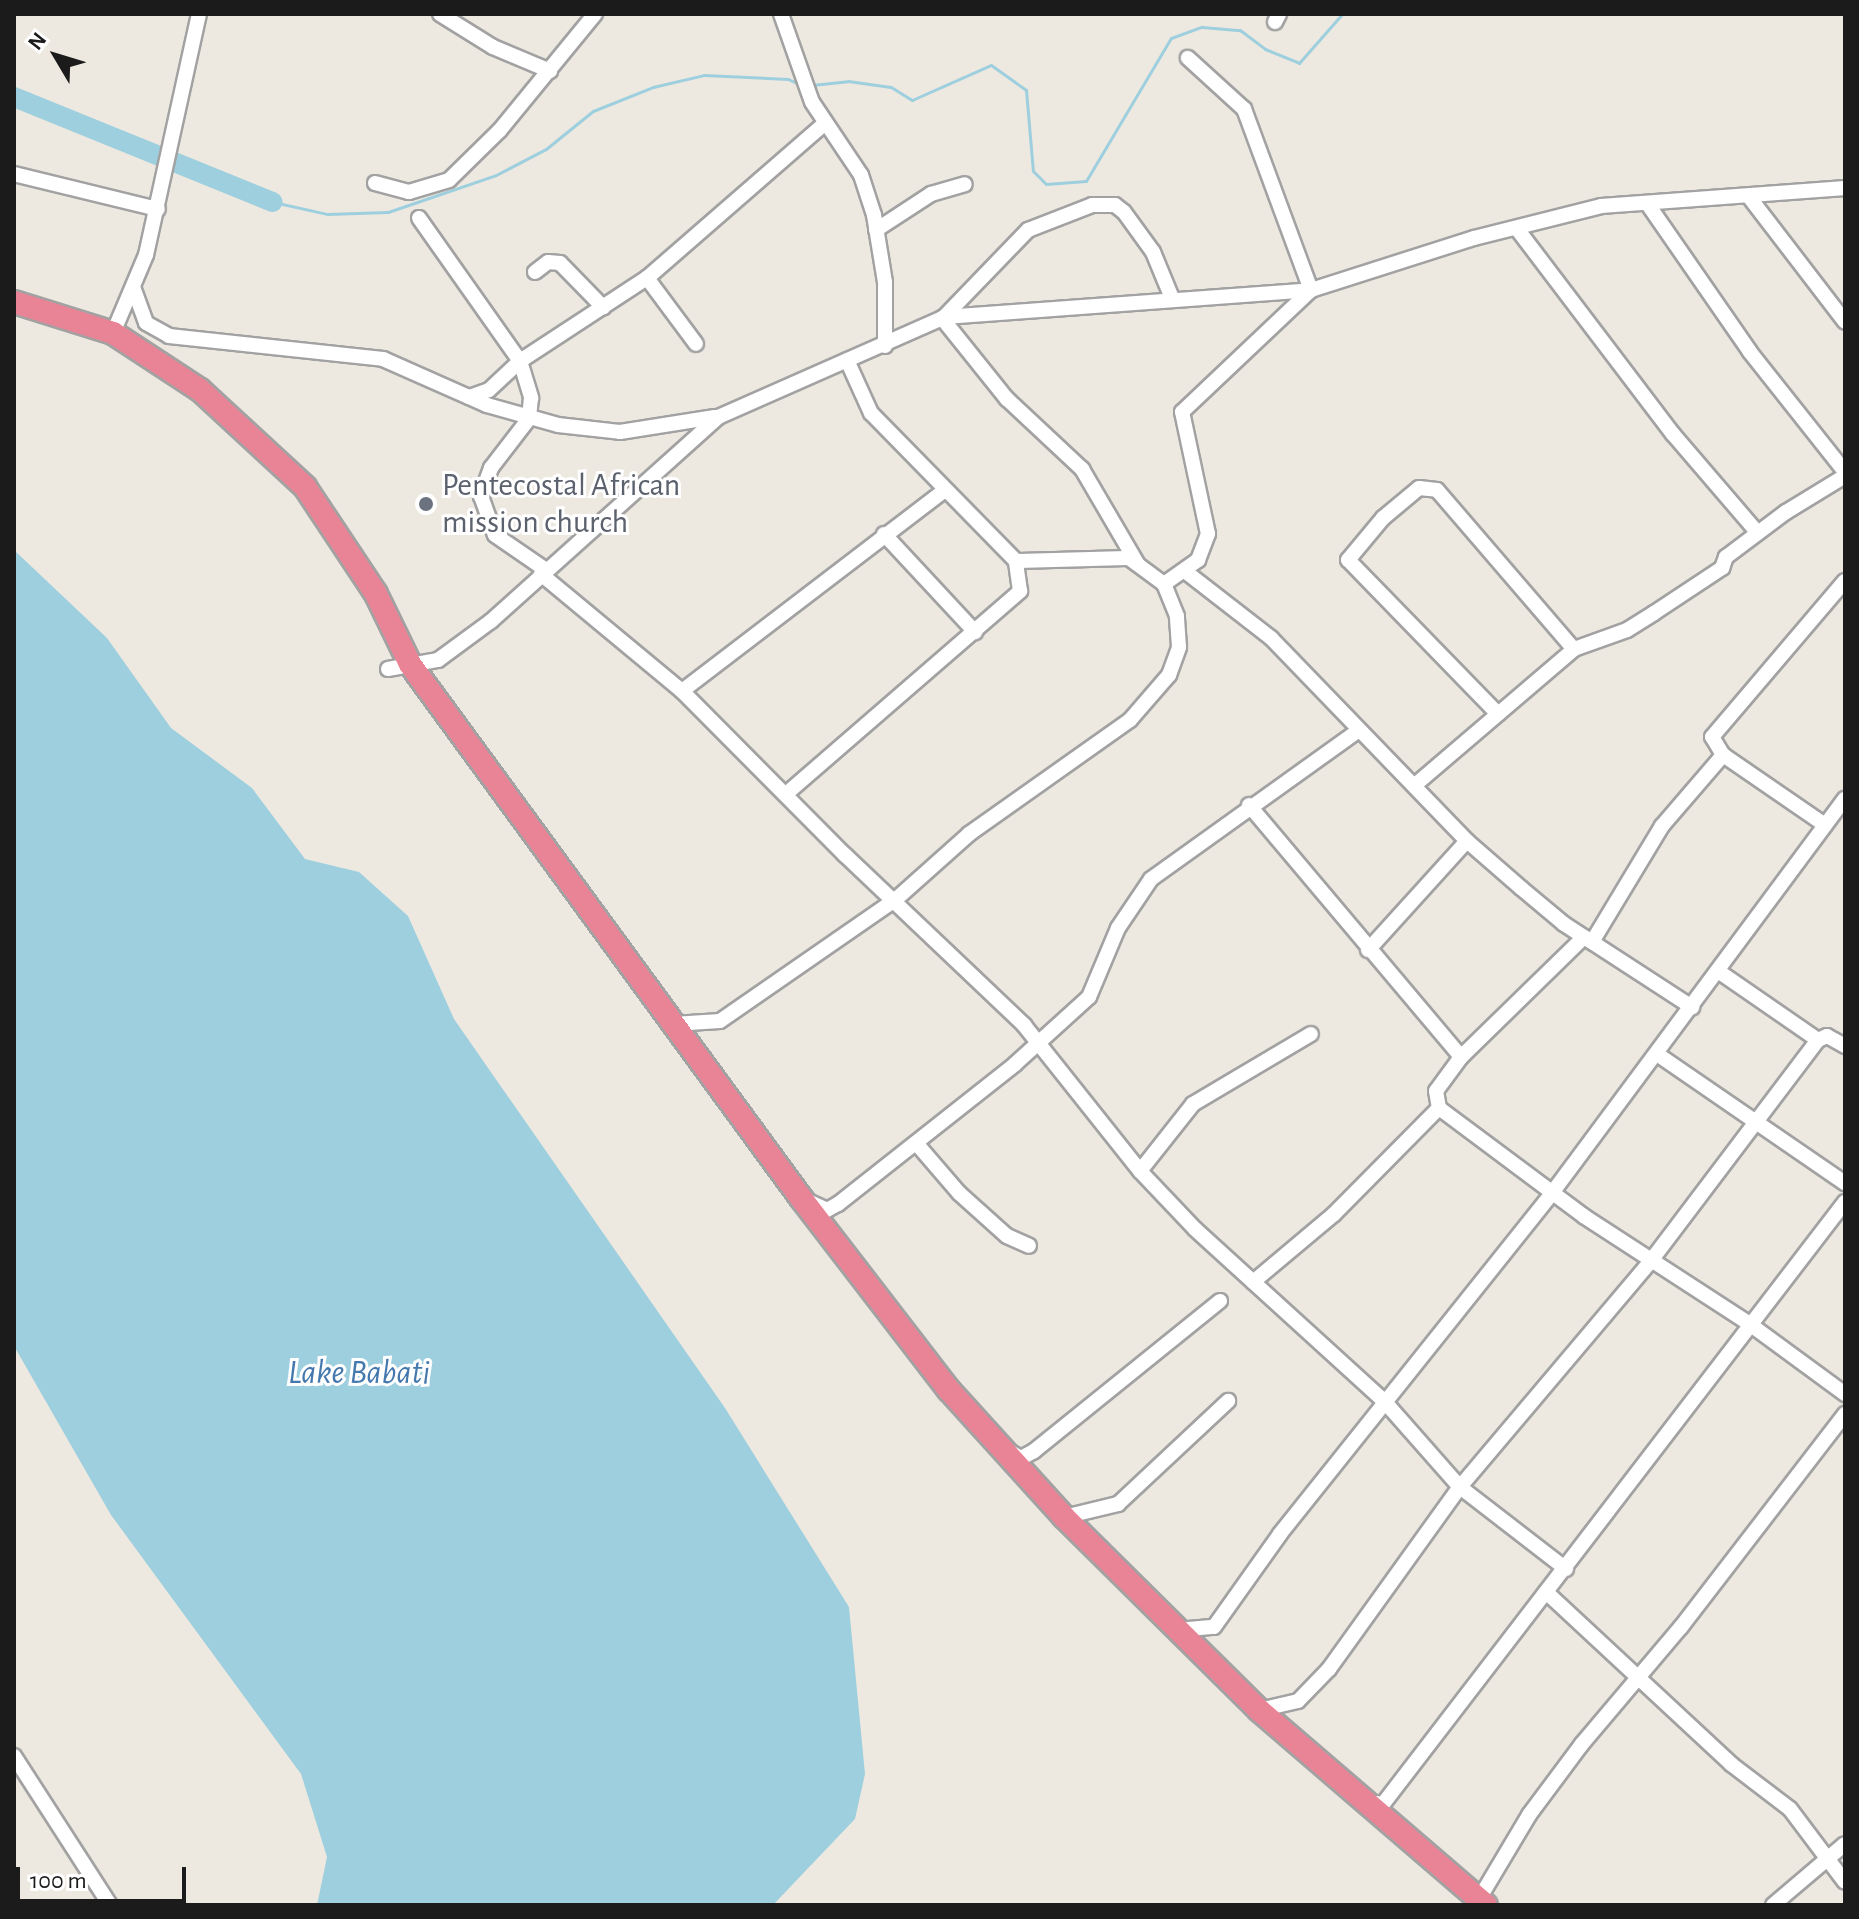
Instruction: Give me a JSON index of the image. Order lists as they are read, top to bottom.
{
  "water": ["Lake Babati"],
  "places": ["Pentecostal African mission church"],
  "scale_bar": "100 m",
  "north": "top left"
}
